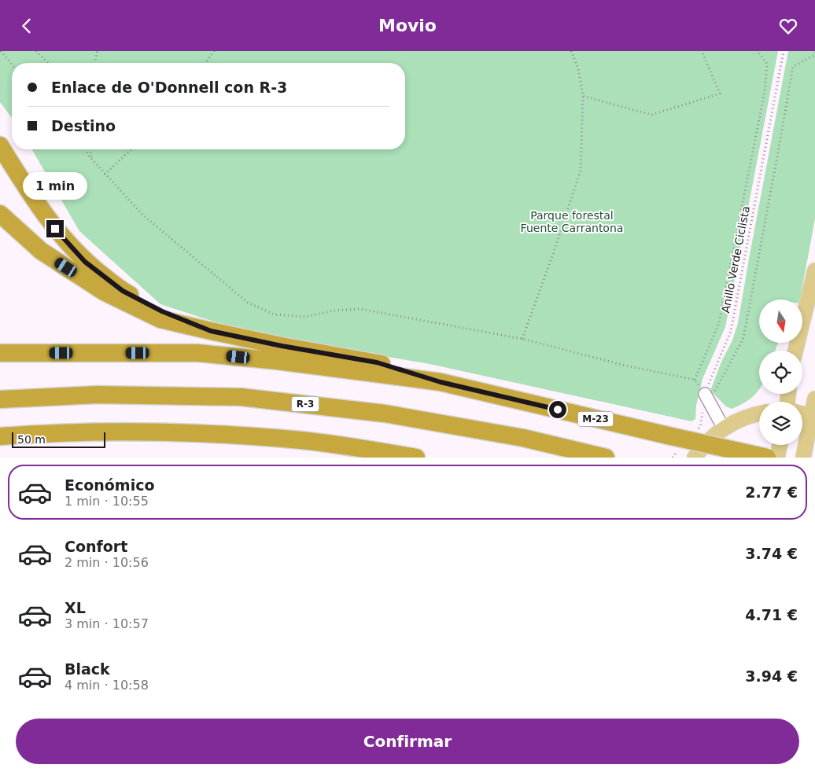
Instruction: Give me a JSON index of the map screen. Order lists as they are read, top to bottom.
{
  "streets": {
    "highway": ["R-3", "M-23"],
    "path": ["Anillo Verde Ciclista"]
  },
  "parks": ["Parque forestal Fuente Carrantona"],
  "scale_bar": "50 m",
  "north": "bottom",
  "page": {
    "header": "Movio",
    "banner": ["Enlace de O'Donnell con R-3", "Destino"],
    "bubble": "1 min",
    "scale": "50 m",
    "list": [
      {
        "name": "Económico",
        "note": "1 min · 10:55",
        "value": "2.77 €"
      },
      {
        "name": "Confort",
        "note": "2 min · 10:56",
        "value": "3.74 €"
      },
      {
        "name": "XL",
        "note": "3 min · 10:57",
        "value": "4.71 €"
      },
      {
        "name": "Black",
        "note": "4 min · 10:58",
        "value": "3.94 €"
      }
    ],
    "buttons": "Confirmar"
  }
}
